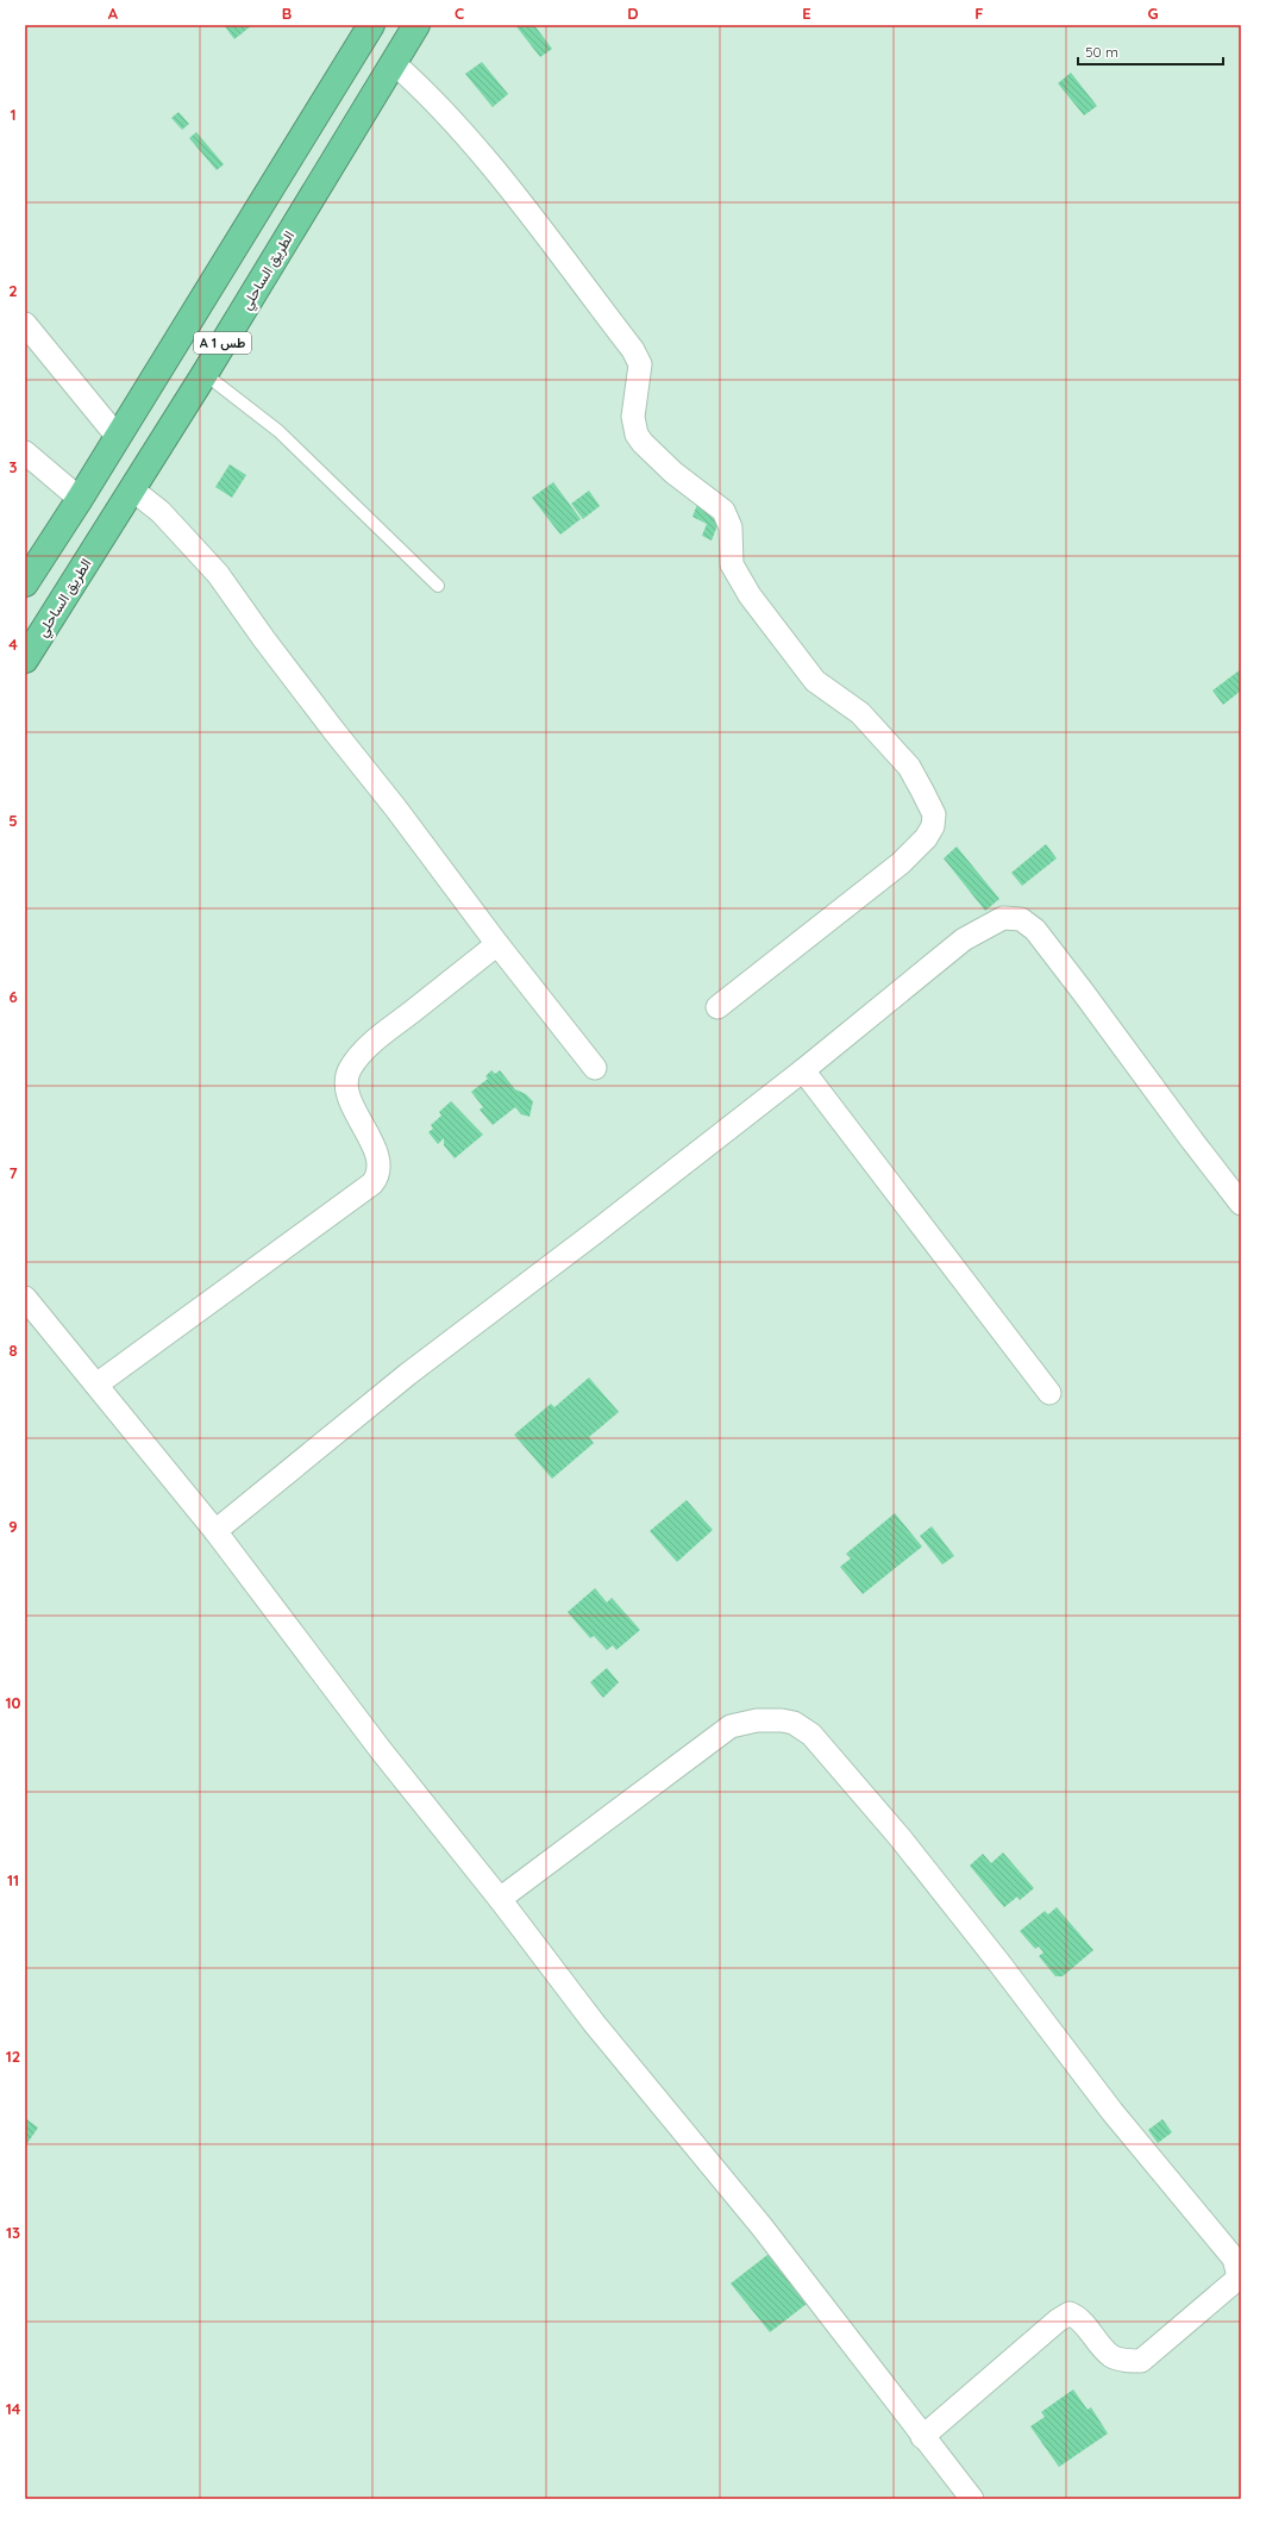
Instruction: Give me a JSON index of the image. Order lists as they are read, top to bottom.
{
  "streets": {
    "highway": ["الطريق الساحلي", "A 1 طس"]
  },
  "scale_bar": "50 m",
  "grid": {
    "columns": [
      "A",
      "B",
      "C",
      "D",
      "E",
      "F",
      "G"
    ],
    "rows": [
      "1",
      "2",
      "3",
      "4",
      "5",
      "6",
      "7",
      "8",
      "9",
      "10",
      "11",
      "12",
      "13",
      "14"
    ]
  }
}
